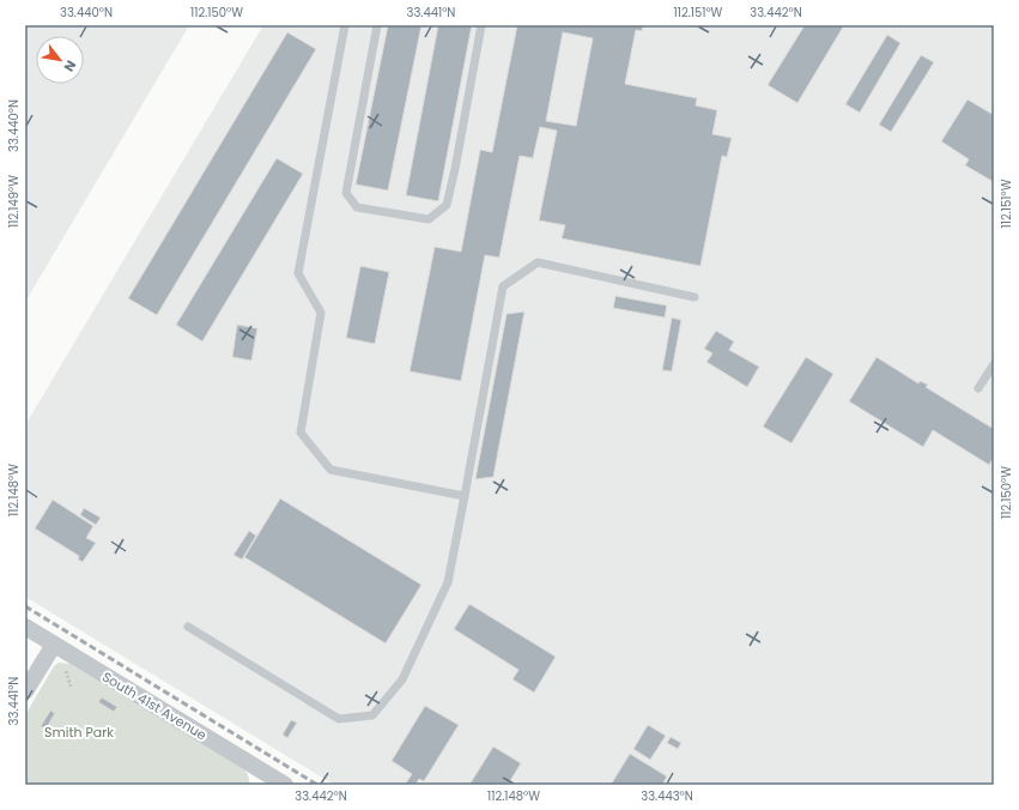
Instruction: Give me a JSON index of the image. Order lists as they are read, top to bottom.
{
  "streets": {
    "street": ["South 41st Avenue"]
  },
  "parks": ["Smith Park"],
  "north": "bottom right",
  "coordinates": [
    "33.440°N",
    "112.150°W",
    "33.441°N",
    "112.151°W",
    "33.442°N",
    "112.149°W",
    "112.148°W",
    "33.443°N"
  ]
}
